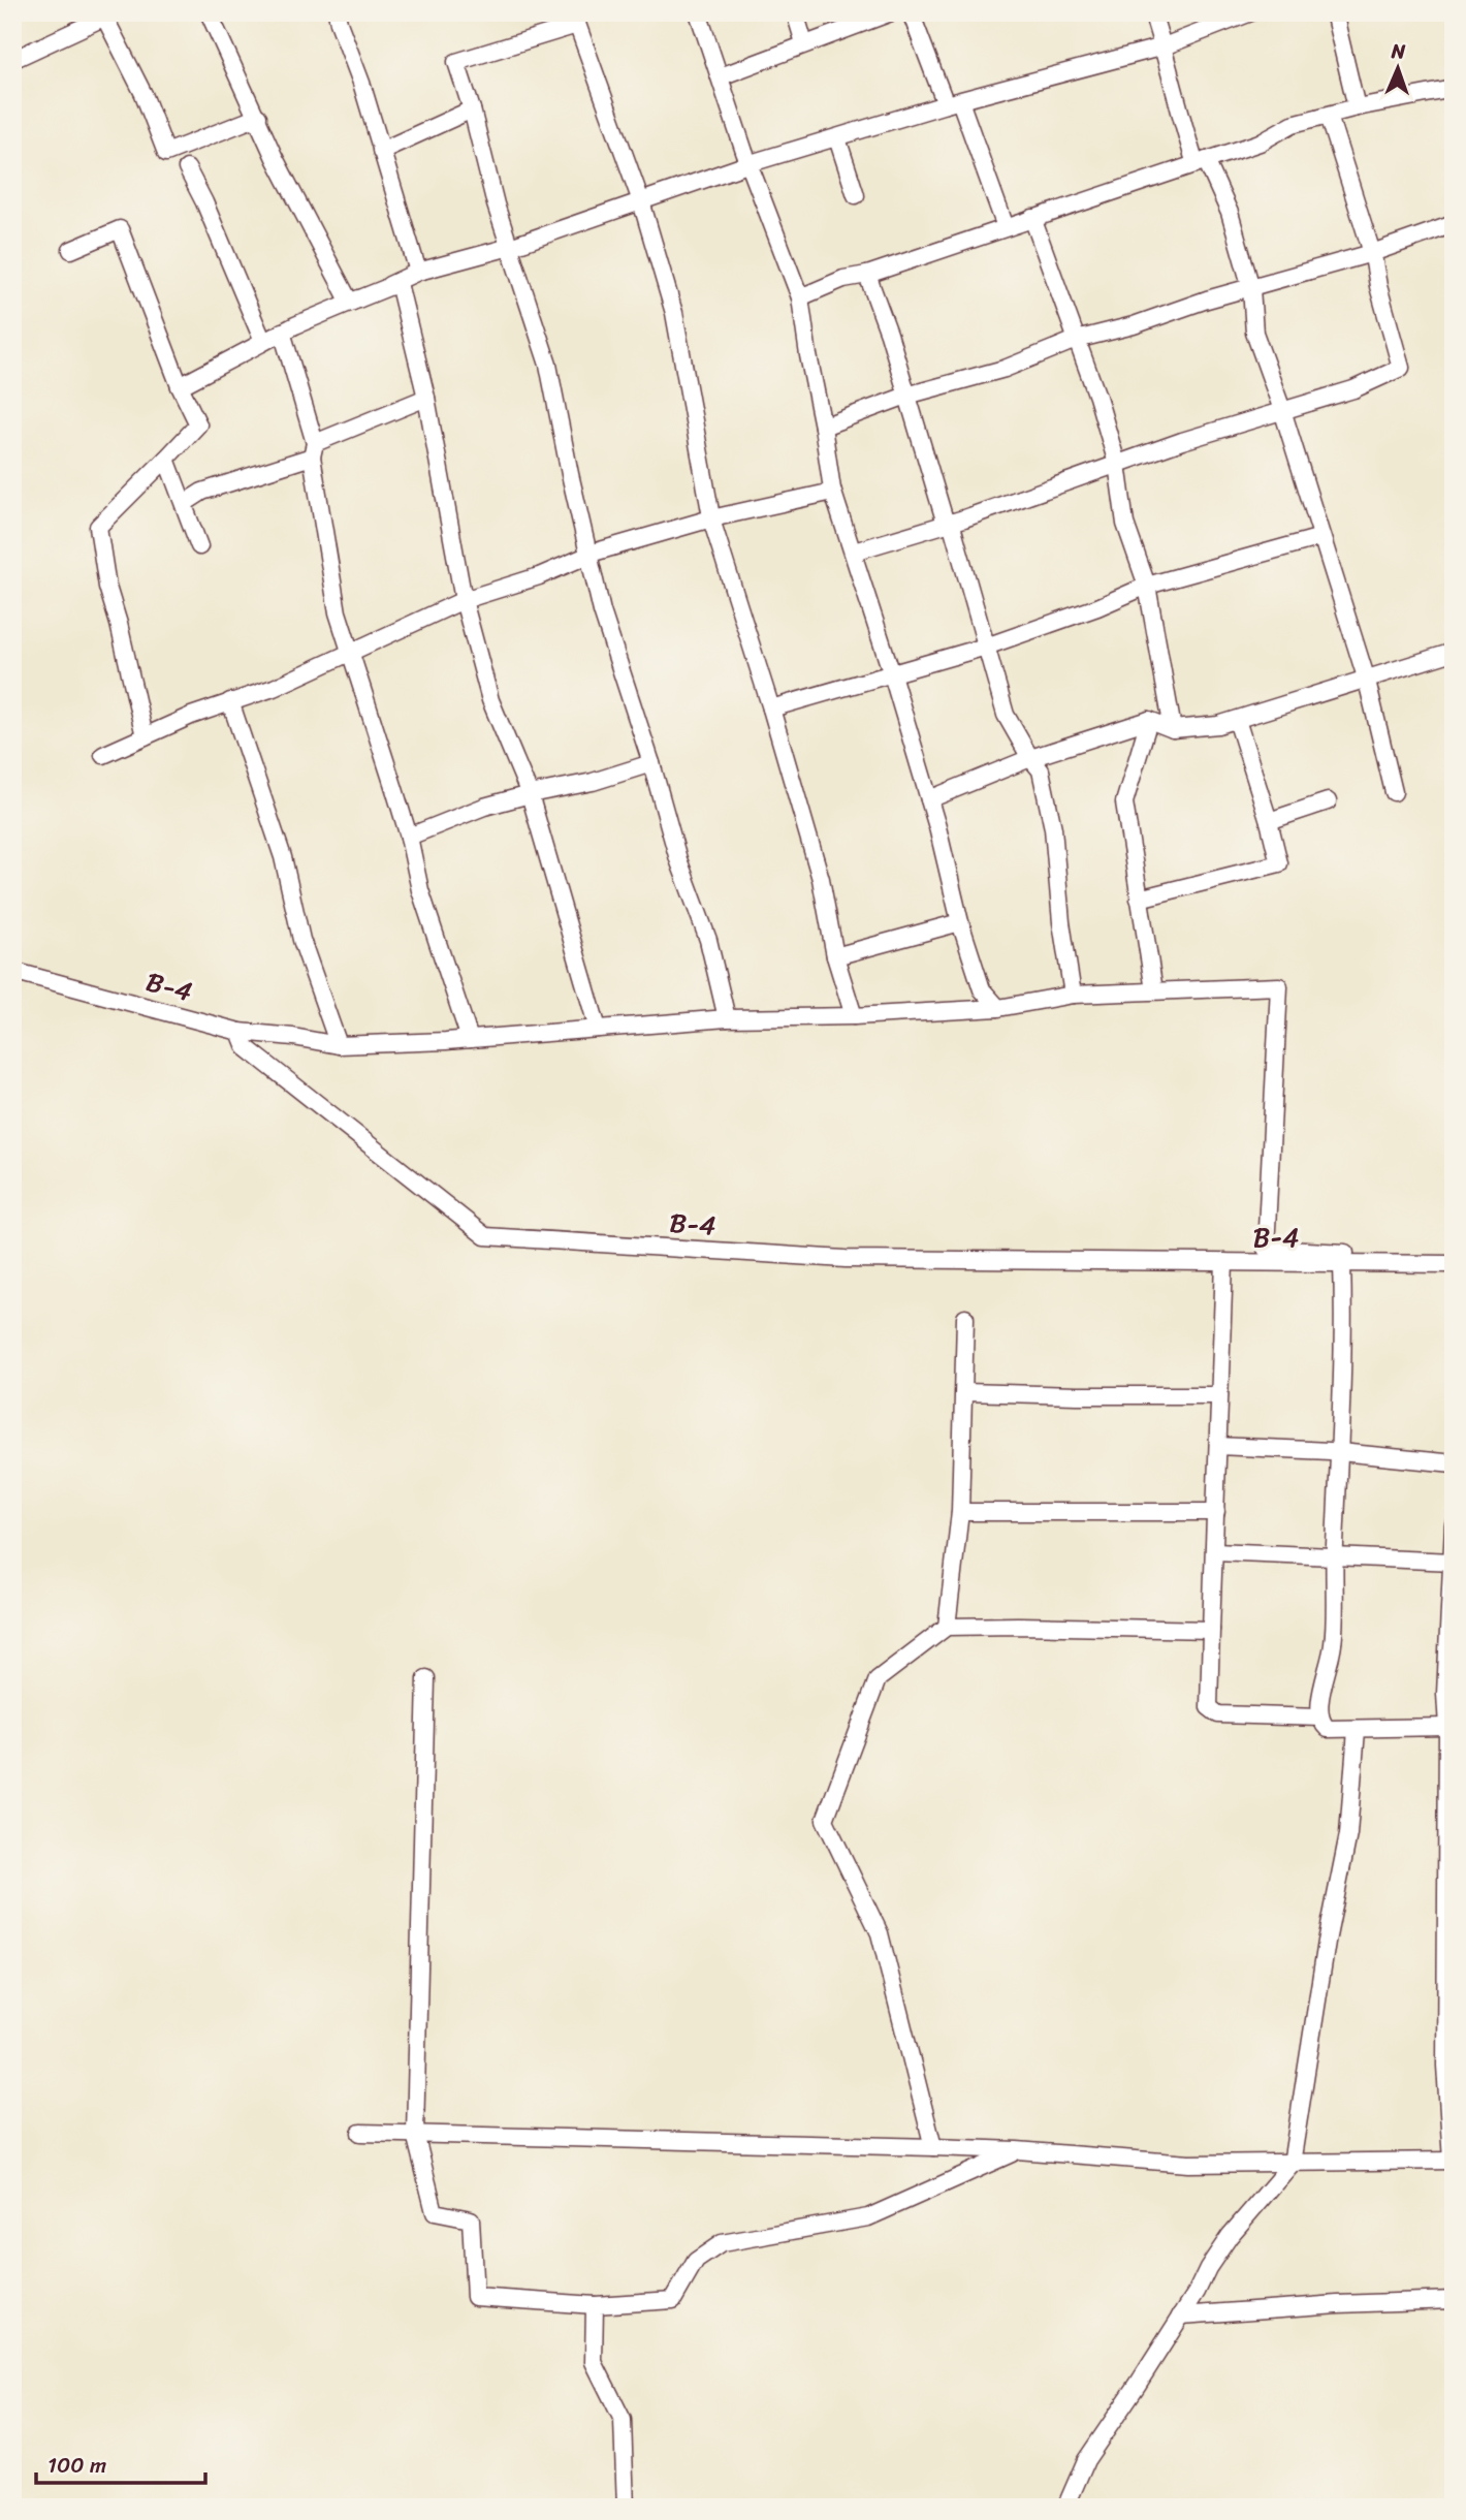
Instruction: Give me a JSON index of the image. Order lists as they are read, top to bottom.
{
  "streets": {
    "street": ["B-4"]
  },
  "scale_bar": "100 m",
  "north": "top"
}
